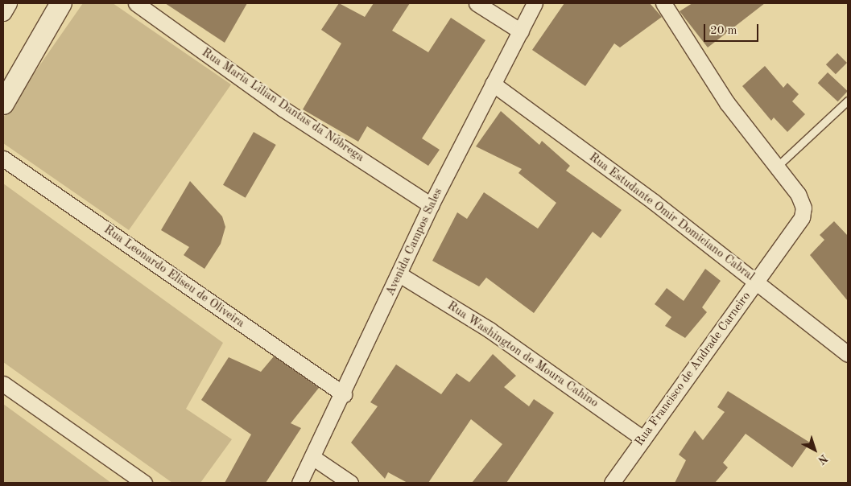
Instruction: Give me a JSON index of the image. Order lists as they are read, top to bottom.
{
  "streets": {
    "street": [
      "Rua Maria Lilian Dantas da Nóbrega",
      "Rua Estudante Omir Domiciano Cabral",
      "Avenida Campos Sales",
      "Rua Leonardo Eliseu de Oliveira",
      "Rua Washington de Moura Cahino",
      "Rua Francisco de Andrade Carneiro"
    ]
  },
  "crossings": [
    ["Rua Maria Lilian Dantas da Nóbrega", "Avenida Campos Sales"],
    ["Rua Estudante Omir Domiciano Cabral", "Avenida Campos Sales"],
    ["Rua Estudante Omir Domiciano Cabral", "Rua Francisco de Andrade Carneiro"],
    ["Avenida Campos Sales", "Rua Leonardo Eliseu de Oliveira"],
    ["Avenida Campos Sales", "Rua Washington de Moura Cahino"],
    ["Rua Washington de Moura Cahino", "Rua Francisco de Andrade Carneiro"]
  ],
  "scale_bar": "20 m",
  "north": "bottom right"
}
